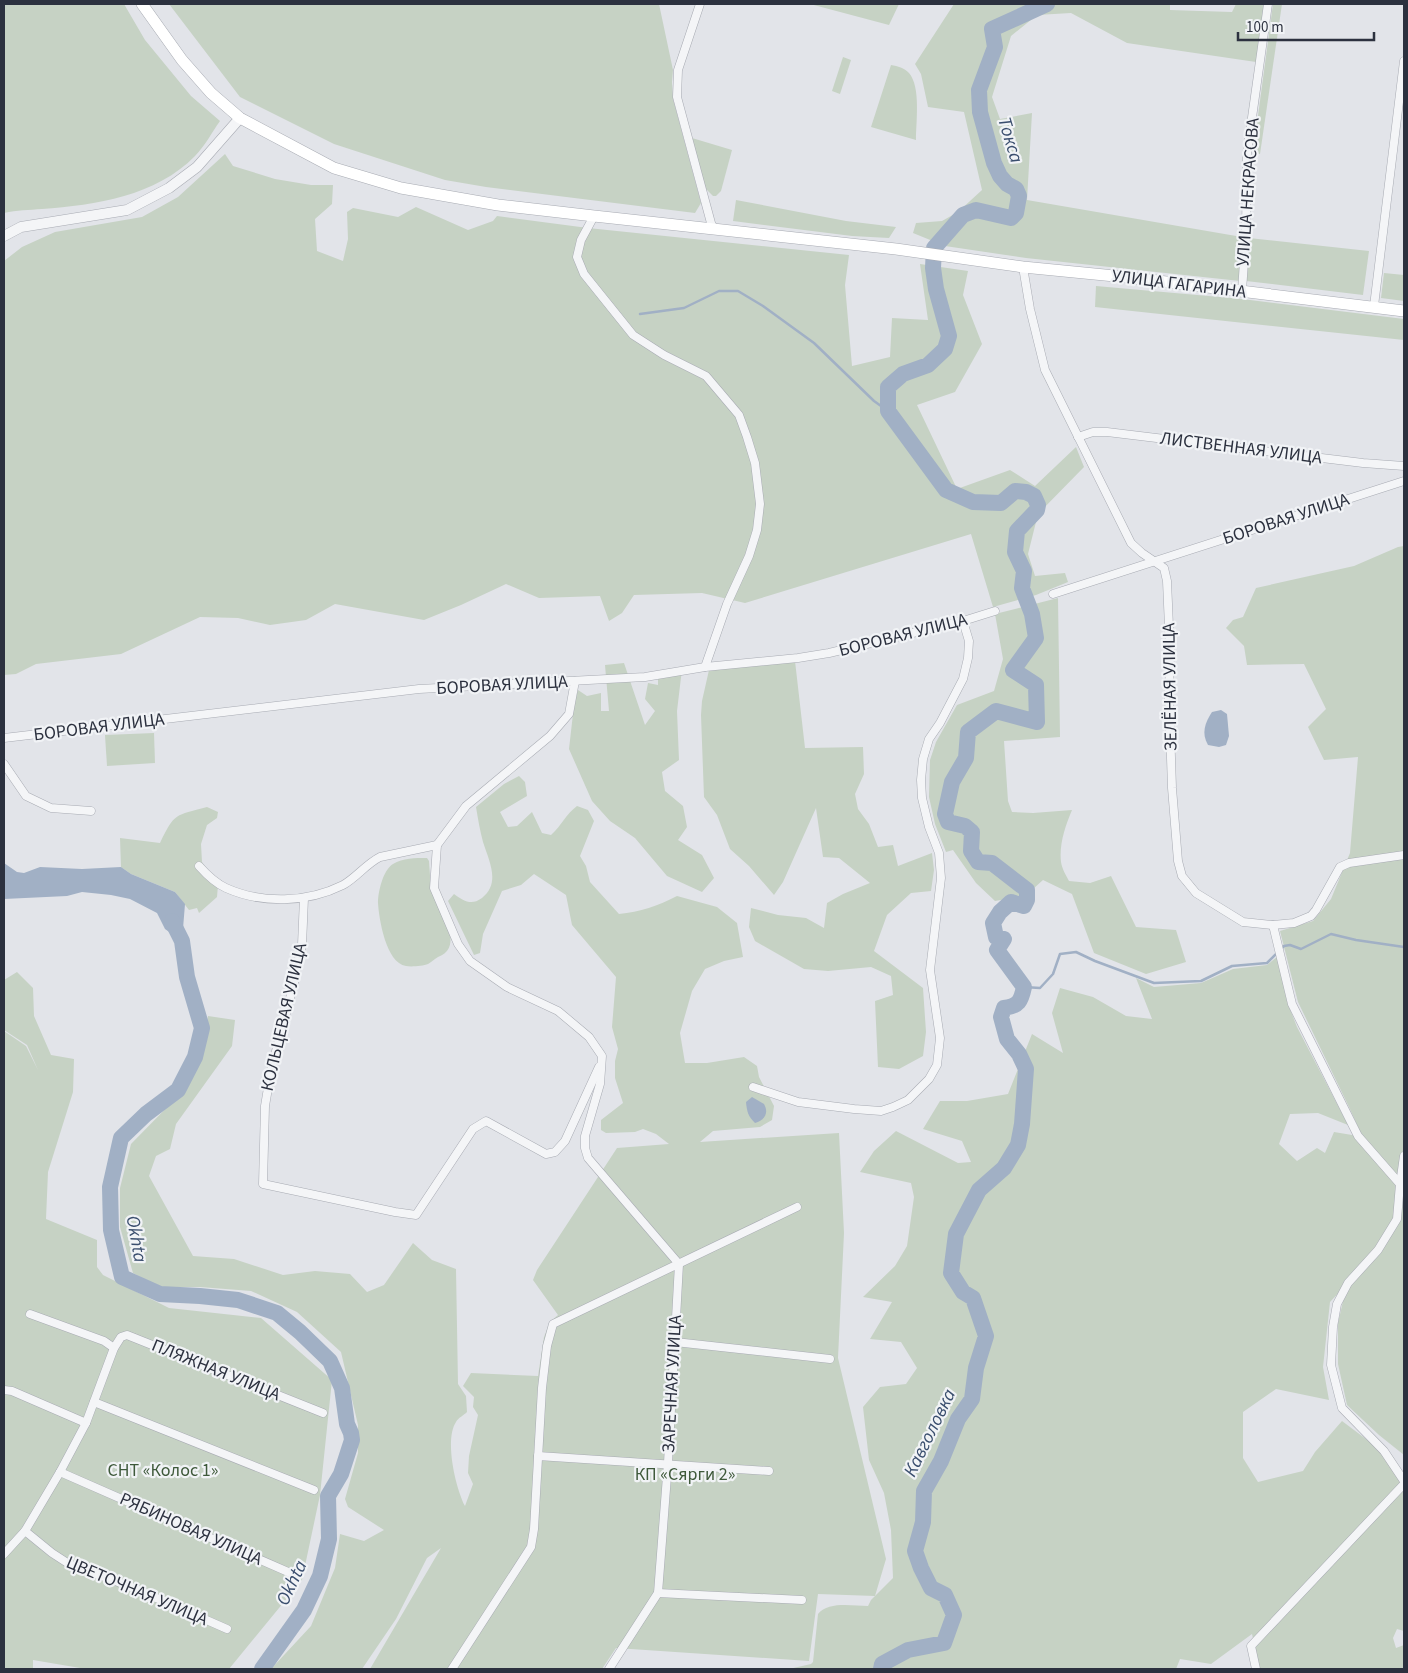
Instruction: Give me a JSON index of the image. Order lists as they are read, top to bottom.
{
  "streets": {
    "main road": ["УЛИЦА ГАГАРИНА"],
    "street": [
      "УЛИЦА НЕКРАСОВА",
      "ЛИСТВЕННАЯ УЛИЦА",
      "БОРОВАЯ УЛИЦА",
      "ЗЕЛЁНАЯ УЛИЦА",
      "КОЛЬЦЕВАЯ УЛИЦА",
      "ПЛЯЖНАЯ УЛИЦА",
      "ЗАРЕЧНАЯ УЛИЦА",
      "РЯБИНОВАЯ УЛИЦА",
      "ЦВЕТОЧНАЯ УЛИЦА"
    ]
  },
  "crossings": [
    ["УЛИЦА НЕКРАСОВА", "УЛИЦА ГАГАРИНА"],
    ["УЛИЦА ГАГАРИНА", "ЗЕЛЁНАЯ УЛИЦА"],
    ["ЛИСТВЕННАЯ УЛИЦА", "ЗЕЛЁНАЯ УЛИЦА"],
    ["БОРОВАЯ УЛИЦА", "ЗЕЛЁНАЯ УЛИЦА"]
  ],
  "water": ["Токса", "Okhta", "Кавголовка"],
  "parks": ["СНТ «Колос 1»", "КП «Сярги 2»"],
  "scale_bar": "100 m"
}
